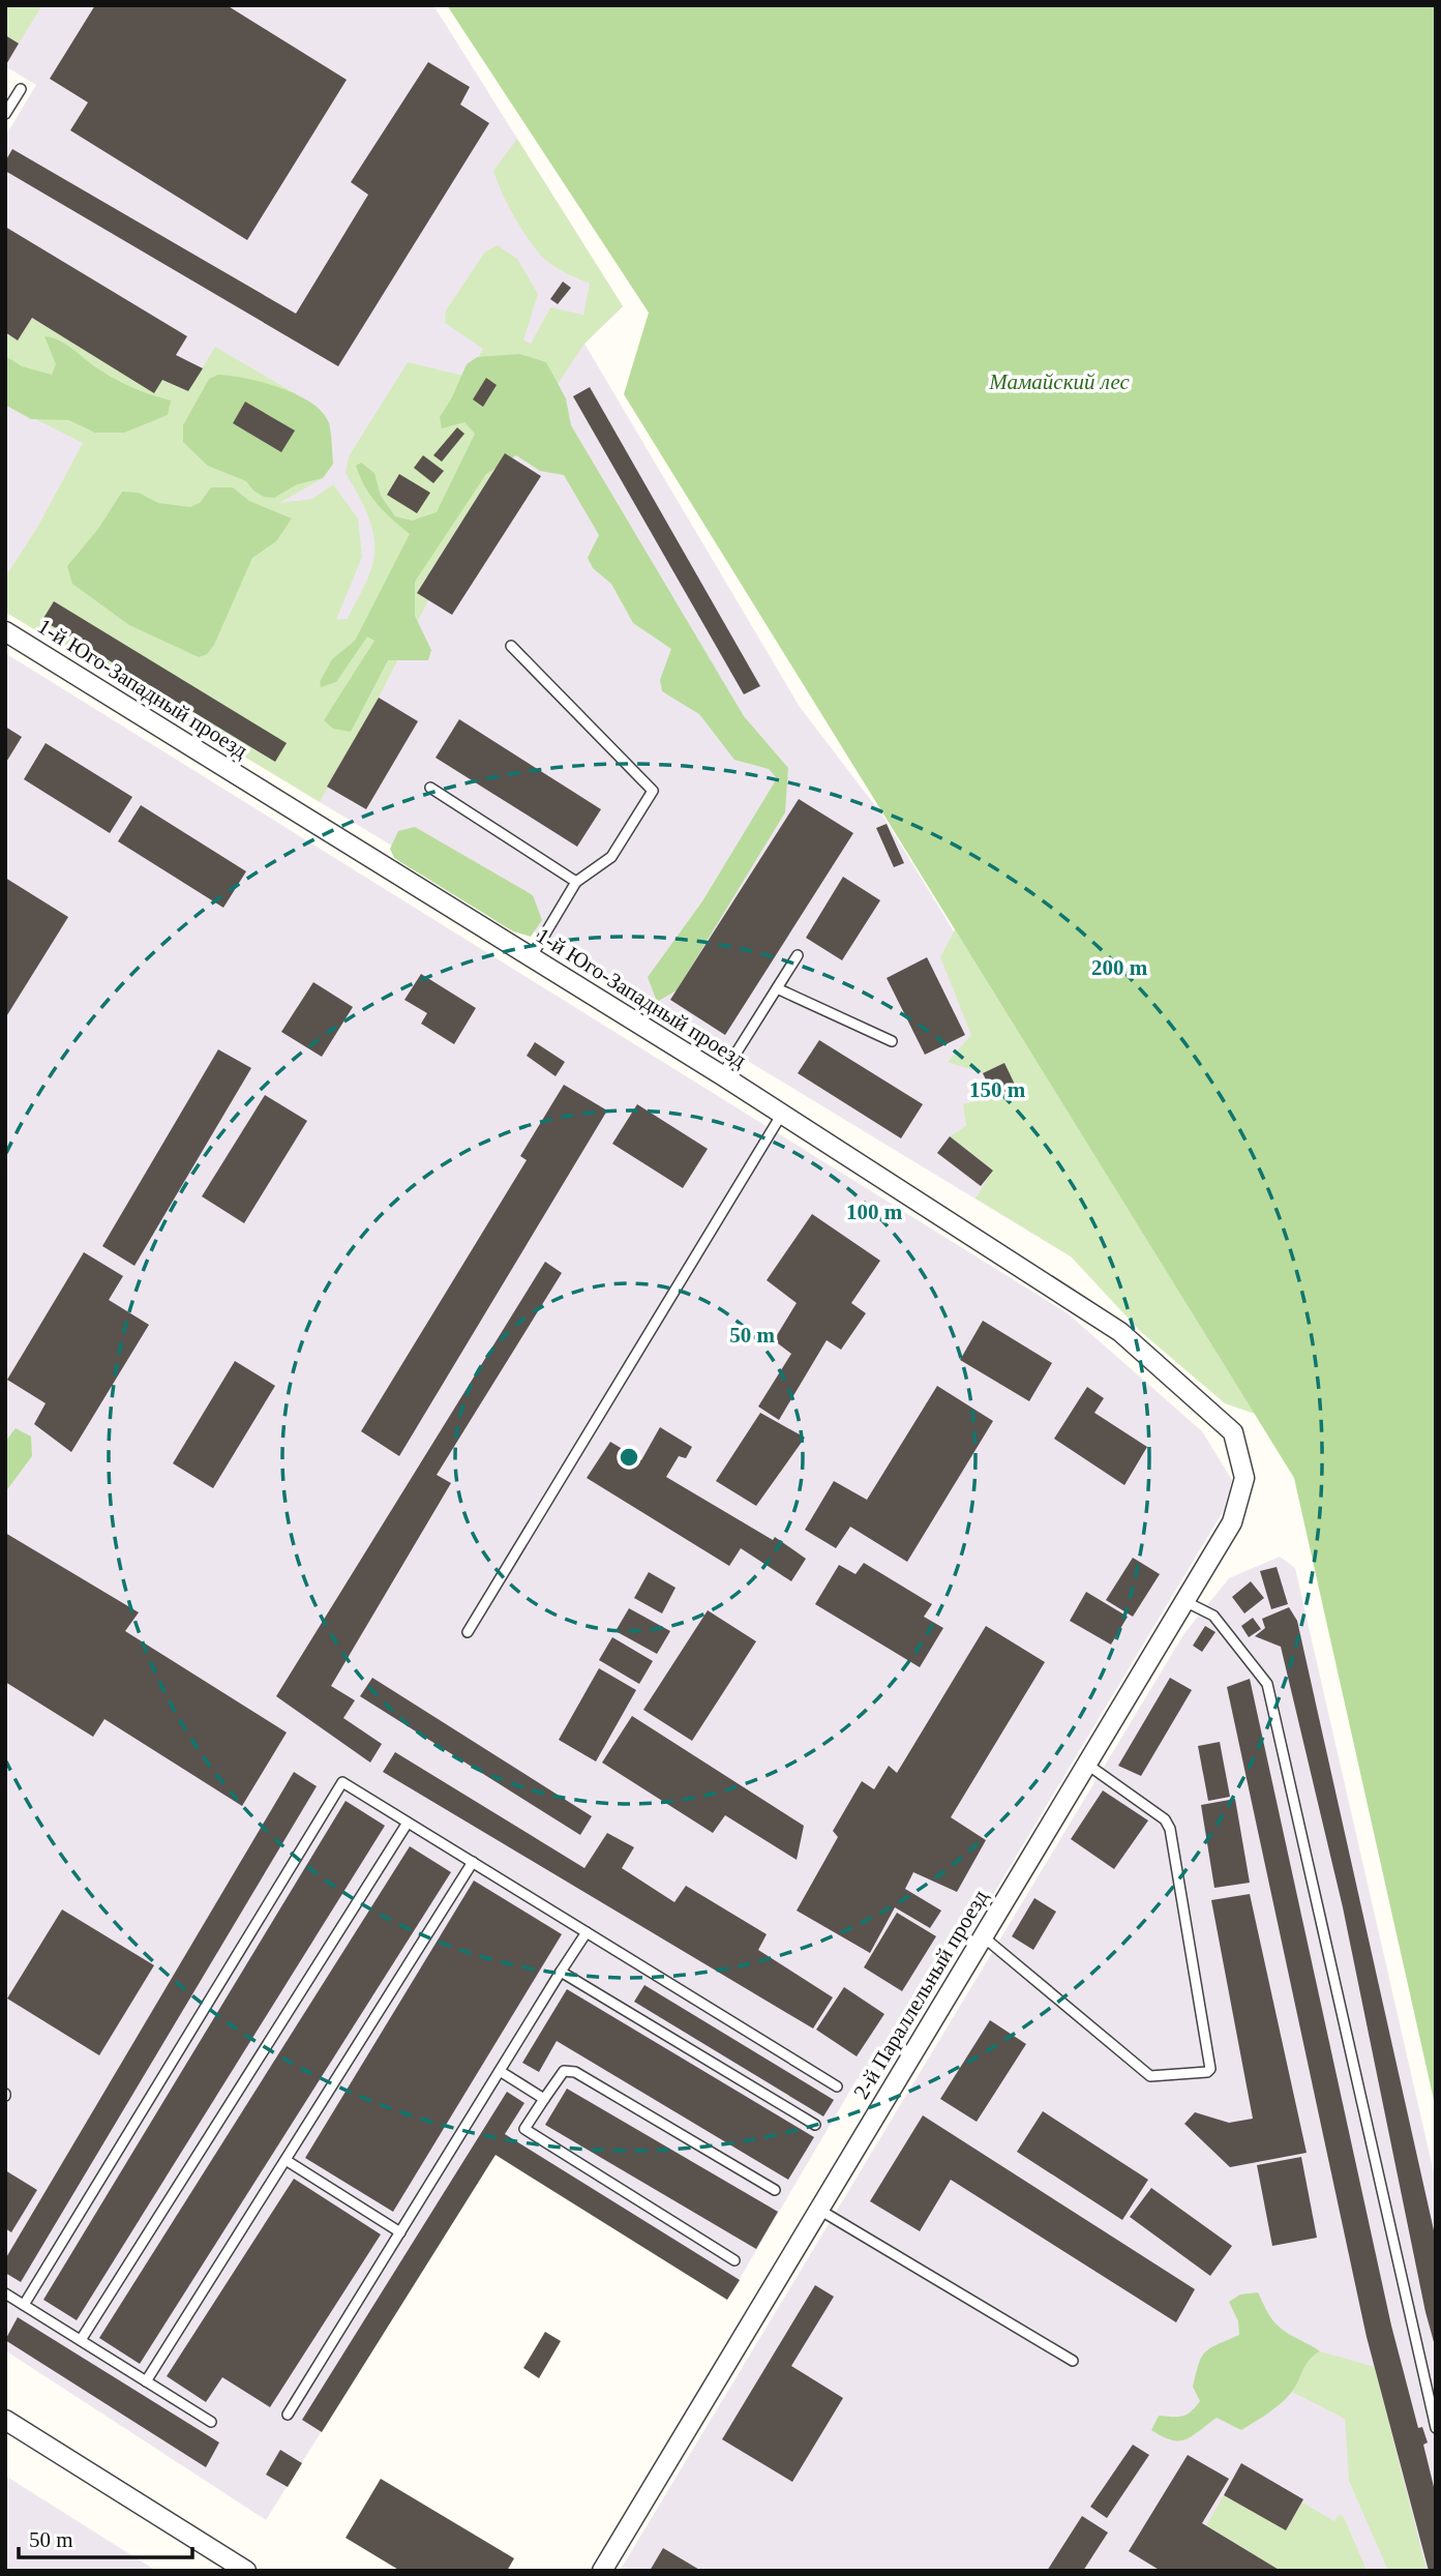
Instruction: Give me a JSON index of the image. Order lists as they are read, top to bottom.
{
  "streets": {
    "street": ["1-й Юго-Западный проезд", "2-й Параллельный проезд"]
  },
  "crossings": [
    ["1-й Юго-Западный проезд", "2-й Параллельный проезд"]
  ],
  "parks": ["Мамайский лес"],
  "scale_bar": "50 m",
  "rings": [
    "200 m",
    "150 m",
    "100 m",
    "50 m"
  ]
}
